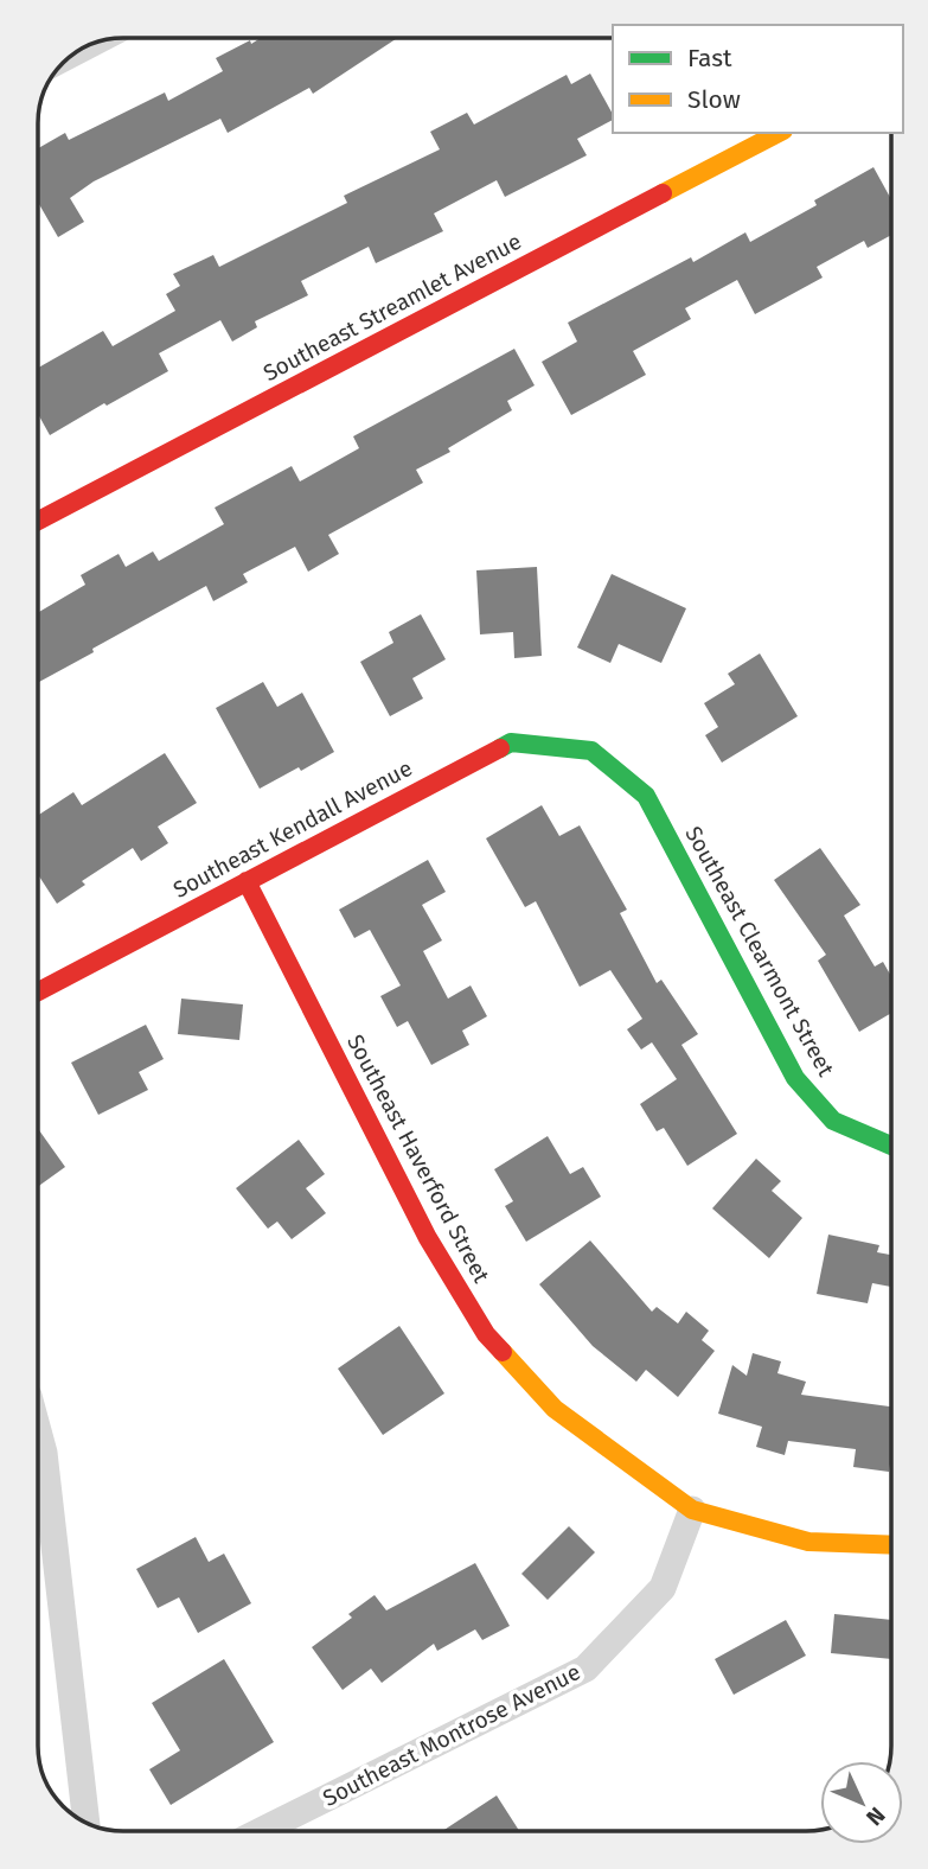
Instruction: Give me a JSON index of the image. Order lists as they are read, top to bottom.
{
  "streets": {
    "street": [
      "Southeast Streamlet Avenue",
      "Southeast Kendall Avenue",
      "Southeast Clearmont Street",
      "Southeast Haverford Street",
      "Southeast Montrose Avenue"
    ]
  },
  "crossings": [
    ["Southeast Kendall Avenue", "Southeast Clearmont Street"],
    ["Southeast Kendall Avenue", "Southeast Haverford Street"],
    ["Southeast Haverford Street", "Southeast Montrose Avenue"]
  ],
  "legend": ["Fast", "Slow"],
  "north": "bottom right"
}
